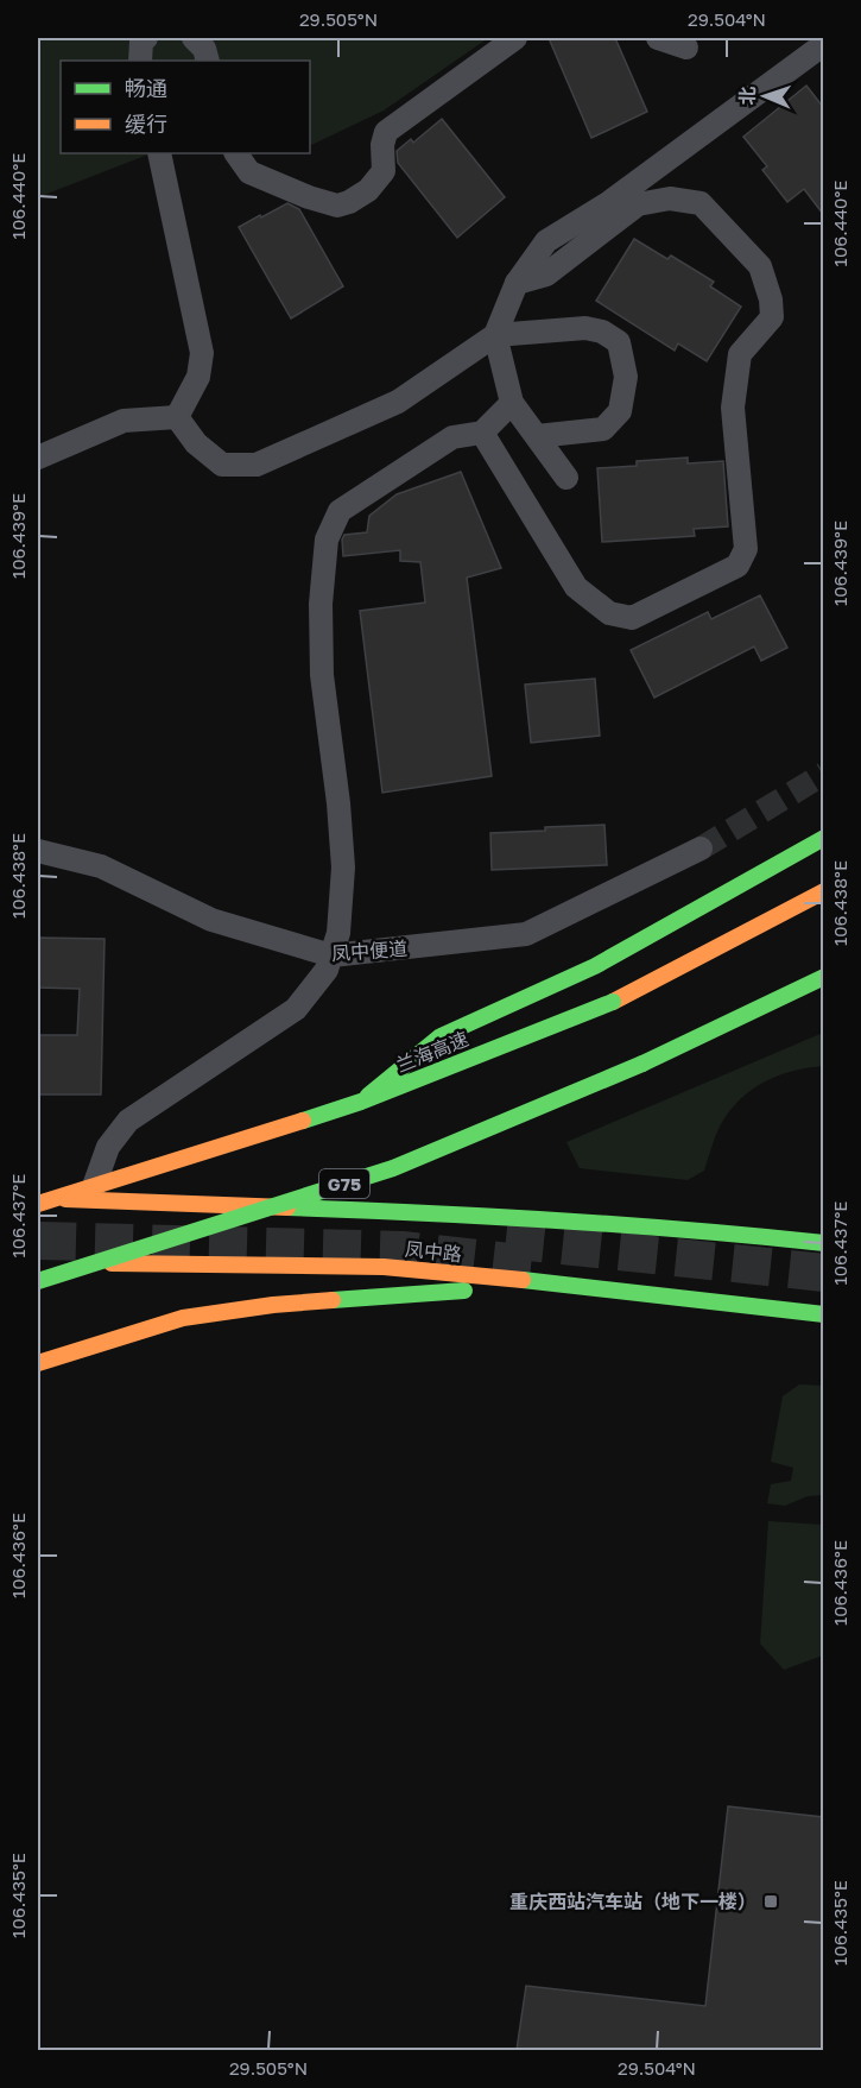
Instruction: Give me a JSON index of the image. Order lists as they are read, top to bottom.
{
  "streets": {
    "main road": ["兰海高速", "G75", "凤中路"],
    "street": ["凤中便道"]
  },
  "places": {
    "transit": ["重庆西站汽车站（地下一楼）"]
  },
  "legend": ["畅通", "缓行"],
  "north": "left",
  "coordinates": [
    "29.505°N",
    "29.504°N",
    "106.440°E",
    "106.439°E",
    "106.438°E",
    "106.437°E",
    "106.436°E",
    "106.435°E"
  ]
}
